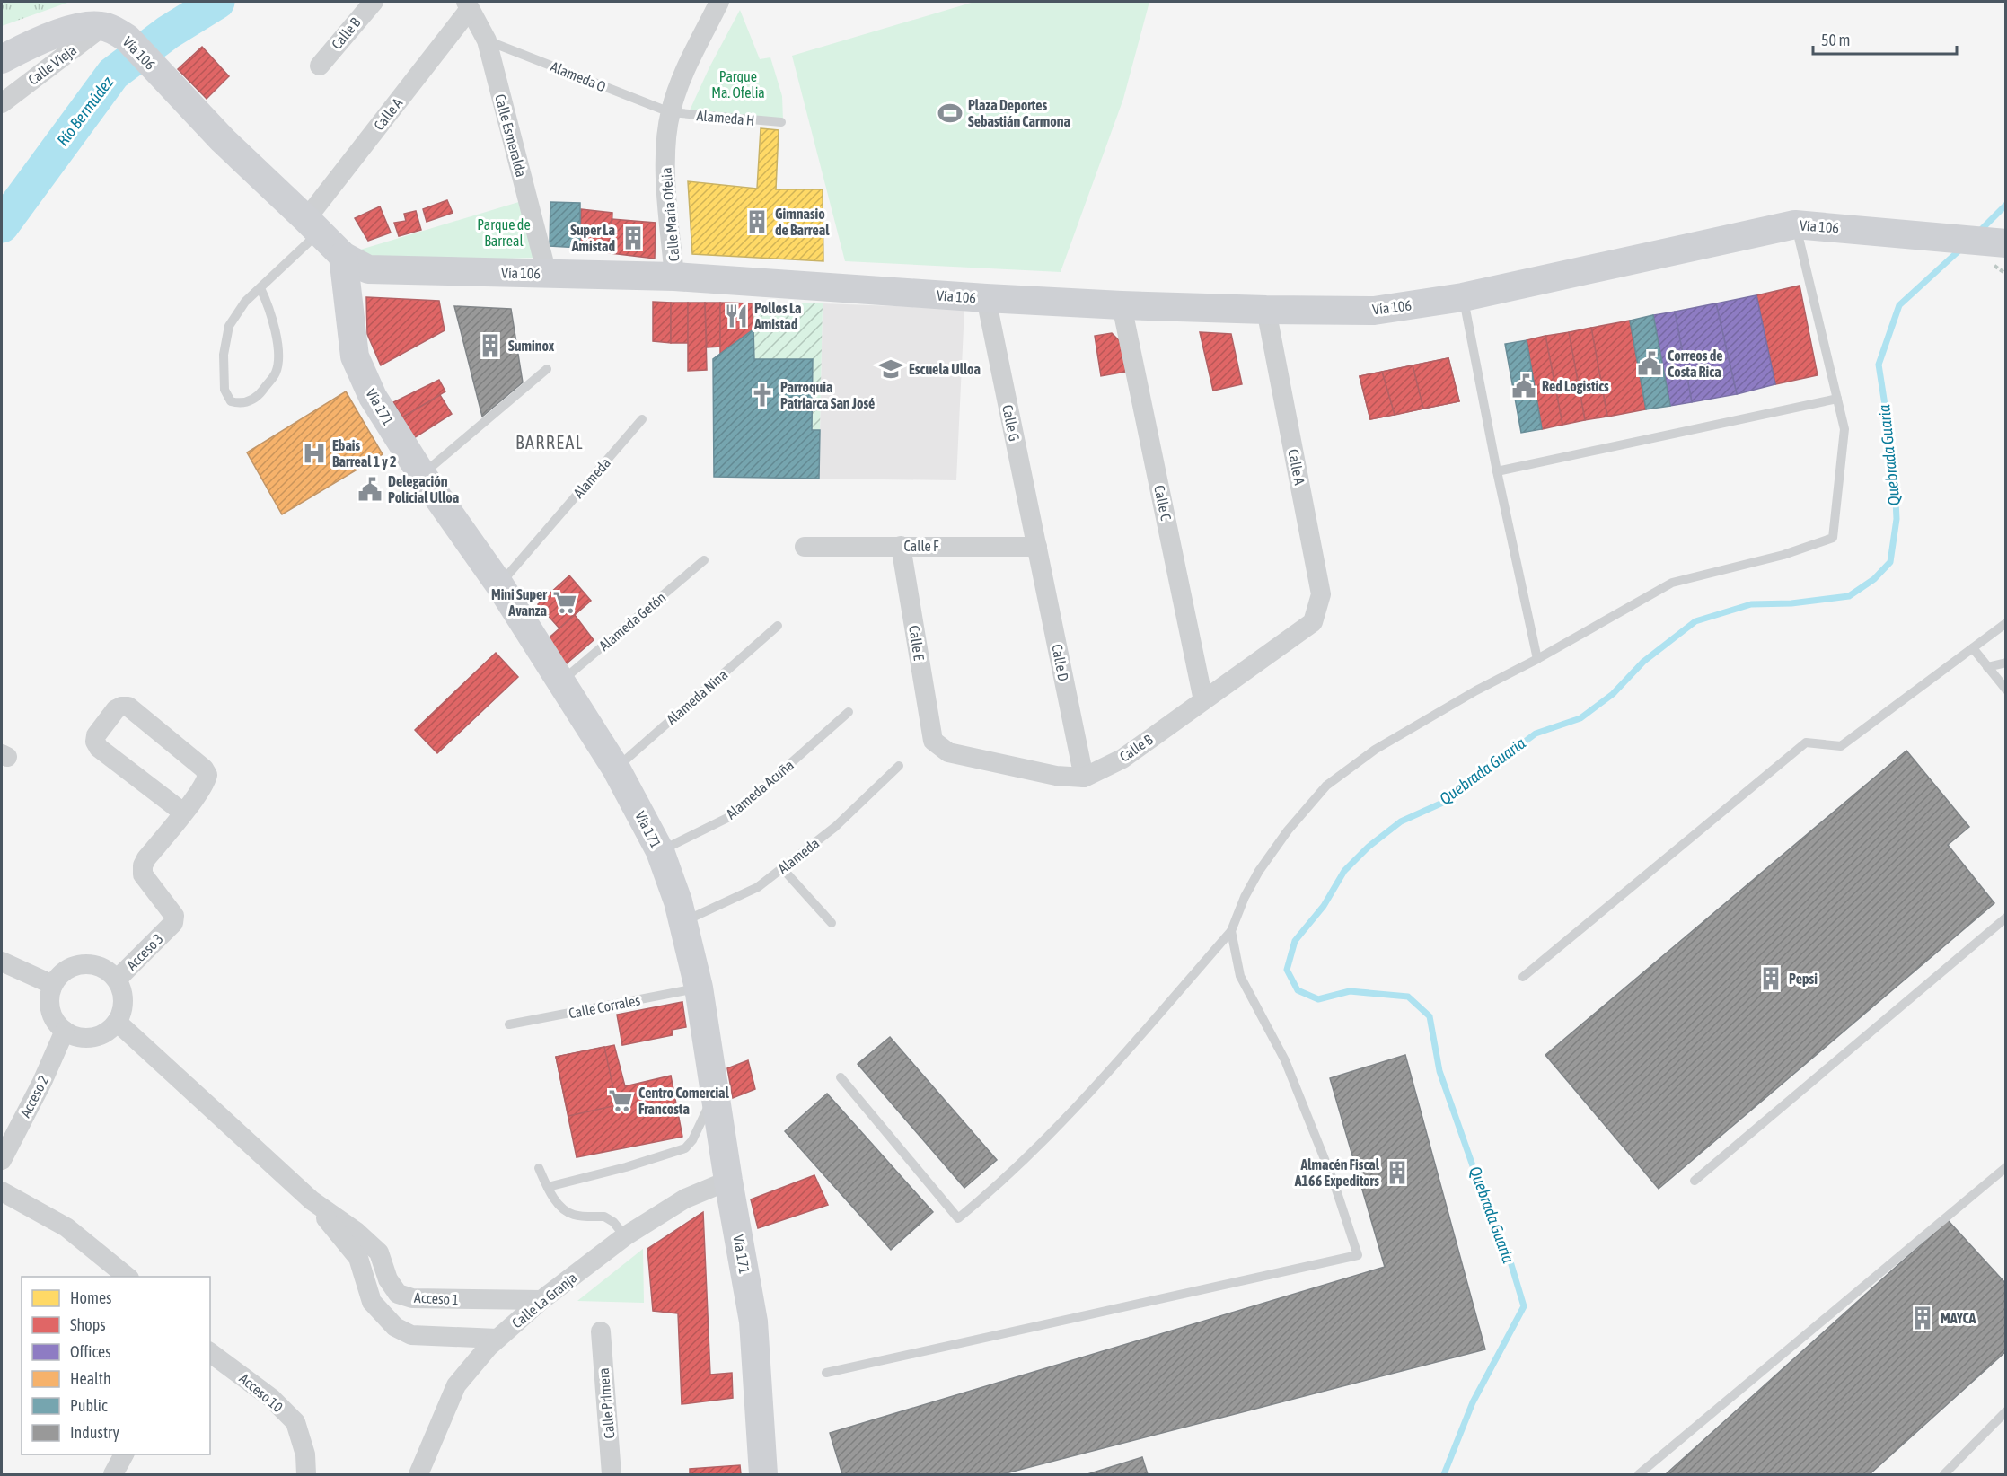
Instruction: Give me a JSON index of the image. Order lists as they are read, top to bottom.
{
  "streets": {
    "main road": ["Vía 106", "Vía 171"],
    "street": [
      "Calle B",
      "Calle Vieja",
      "Calle A",
      "Calle Esmeralda",
      "Calle María Ofelia",
      "Calle G",
      "Calle C",
      "Calle F",
      "Calle E",
      "Calle D",
      "Acceso 3",
      "Acceso 2",
      "Acceso 1",
      "Calle La Granja",
      "Acceso 10",
      "Calle Primera"
    ],
    "lane": [
      "Alameda O",
      "Alameda H",
      "Alameda",
      "Alameda Getón",
      "Alameda Nina",
      "Alameda Acuña",
      "Calle Corrales"
    ]
  },
  "crossings": [
    ["Calle B", "Calle A"],
    ["Calle B", "Calle C"],
    ["Calle B", "Calle E"],
    ["Calle B", "Calle D"],
    ["Vía 106", "Calle Vieja"],
    ["Vía 106", "Calle A"],
    ["Vía 106", "Calle Esmeralda"],
    ["Vía 106", "Calle María Ofelia"],
    ["Vía 106", "Vía 171"],
    ["Vía 106", "Calle G"],
    ["Vía 106", "Calle C"],
    ["Alameda O", "Alameda H"],
    ["Alameda O", "Calle Esmeralda"],
    ["Alameda O", "Calle María Ofelia"],
    ["Calle A", "Calle Esmeralda"],
    ["Alameda H", "Calle María Ofelia"],
    ["Vía 171", "Alameda"],
    ["Vía 171", "Alameda Getón"],
    ["Vía 171", "Alameda Nina"],
    ["Vía 171", "Alameda Acuña"],
    ["Vía 171", "Calle Corrales"],
    ["Vía 171", "Calle La Granja"],
    ["Calle G", "Calle F"],
    ["Calle G", "Calle D"],
    ["Calle F", "Calle E"],
    ["Calle F", "Calle D"],
    ["Acceso 3", "Acceso 2"],
    ["Acceso 3", "Acceso 1"],
    ["Acceso 2", "Acceso 1"],
    ["Acceso 1", "Calle La Granja"]
  ],
  "districts": ["BARREAL"],
  "water": ["Río Bermúdez", "Quebrada Guaria"],
  "parks": ["Parque Ma. Ofelia", "Parque de Barreal"],
  "places": {
    "sports": ["Plaza Deportes Sebastián Carmona"],
    "building": [
      "Gimnasio de Barreal",
      "Super La Amistad",
      "Suminox",
      "Pepsi",
      "Almacén Fiscal A166 Expeditors",
      "MAYCA"
    ],
    "restaurant": ["Pollos La Amistad"],
    "public building": ["Correos de Costa Rica", "Red Logistics", "Delegación Policial Ulloa"],
    "school or university": ["Escuela Ulloa"],
    "church": ["Parroquia Patriarca San José"],
    "hospital": ["Ebais Barreal 1 y 2"],
    "supermarket": ["Mini Super Avanza", "Centro Comercial Francosta"]
  },
  "legend": [
    "Homes",
    "Shops",
    "Offices",
    "Health",
    "Public",
    "Industry"
  ],
  "scale_bar": "50 m"
}
